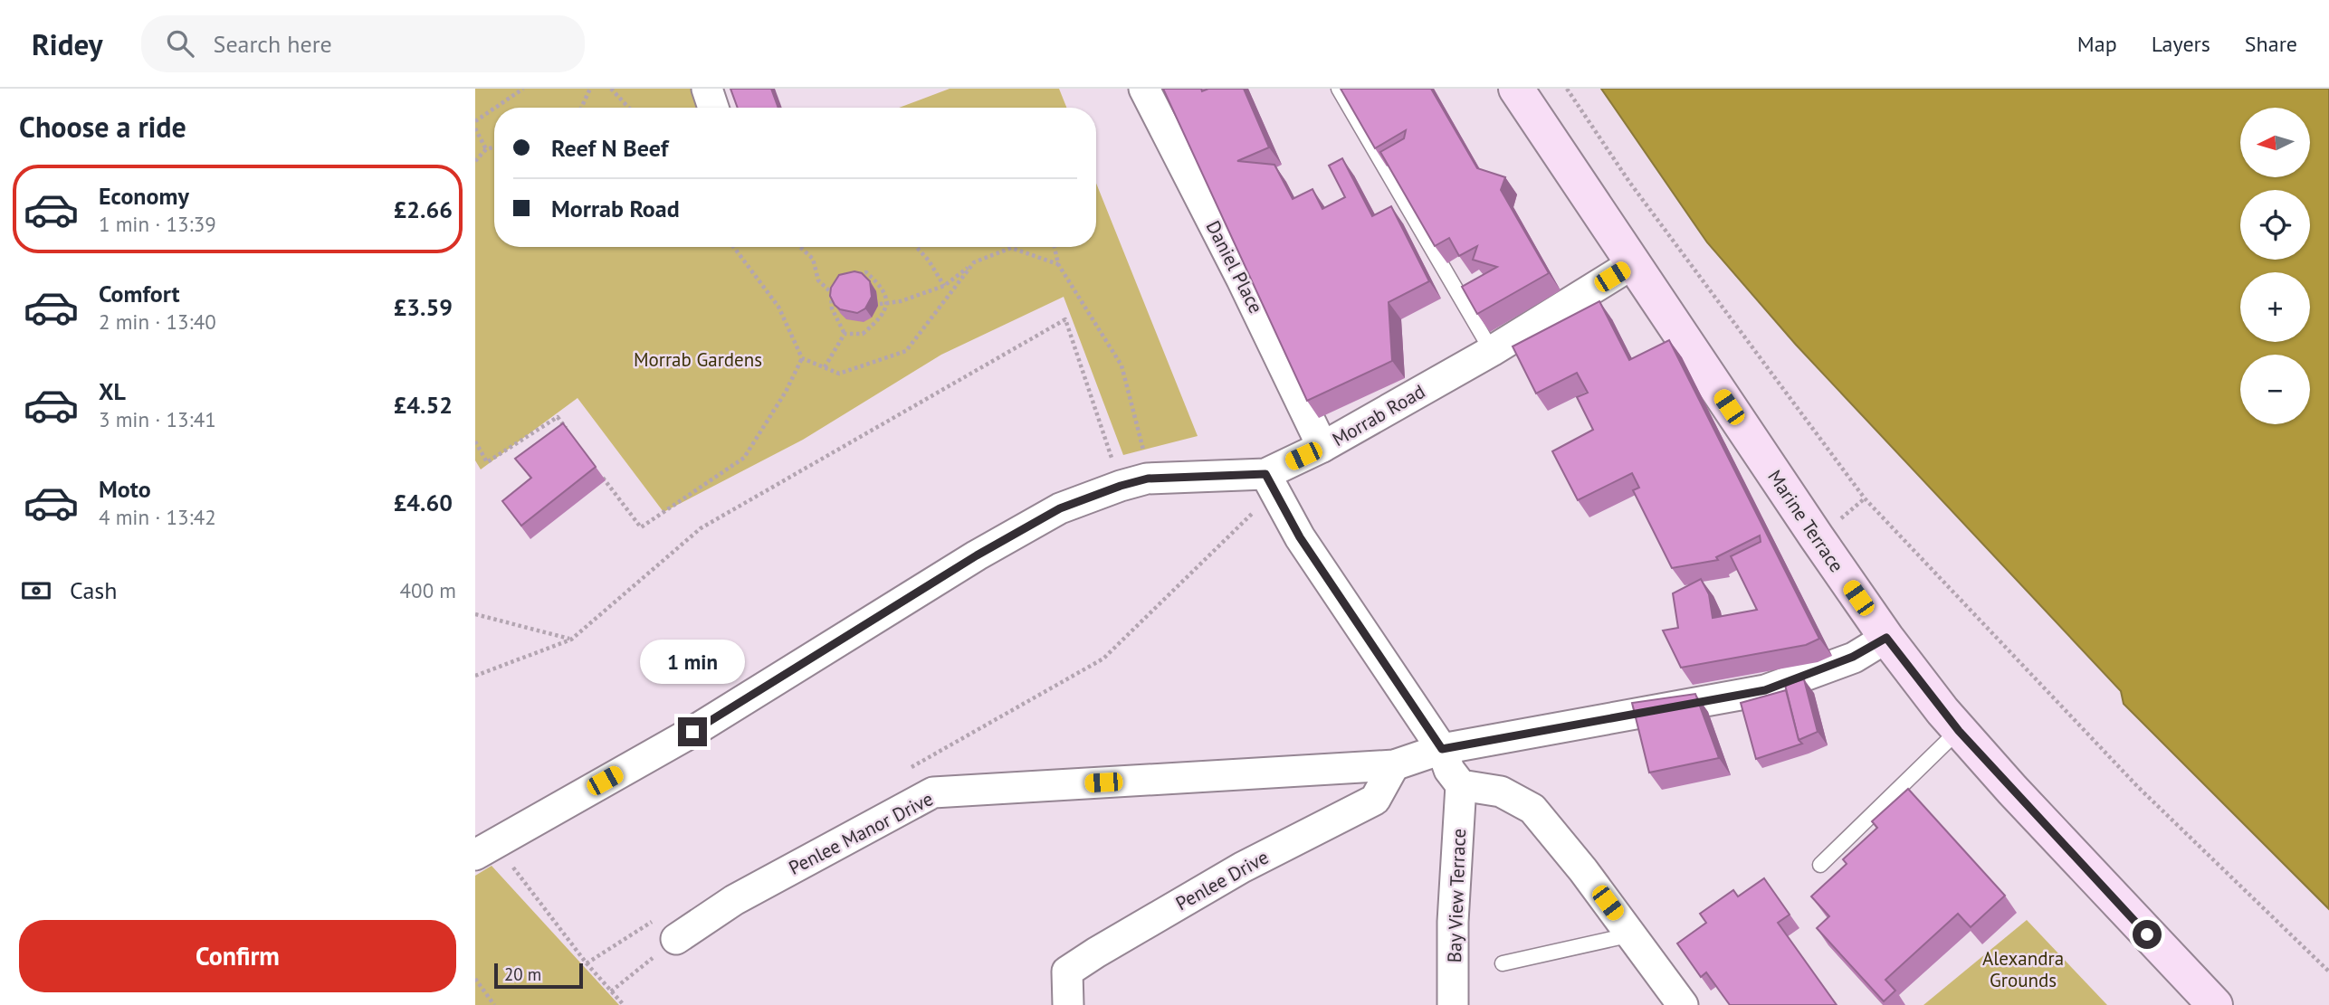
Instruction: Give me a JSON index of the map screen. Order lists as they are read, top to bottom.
{
  "streets": {
    "street": [
      "Daniel Place",
      "Morrab Road",
      "Marine Terrace",
      "Penlee Manor Drive",
      "Penlee Drive",
      "Bay View Terrace"
    ]
  },
  "crossings": [
    ["Daniel Place", "Morrab Road"],
    ["Morrab Road", "Marine Terrace"],
    ["Marine Terrace", "Penlee Manor Drive"],
    ["Penlee Manor Drive", "Penlee Drive"]
  ],
  "parks": ["Morrab Gardens", "Alexandra Grounds"],
  "scale_bar": "20 m",
  "north": "left",
  "page": {
    "header": "Ridey",
    "search": "Search here",
    "nav": ["Map", "Layers", "Share"],
    "heading": "Choose a ride",
    "map_buttons": ["+", "−"],
    "banner": ["Reef N Beef", "Morrab Road"],
    "list": [
      {
        "name": "Economy",
        "note": "1 min · 13:39",
        "value": "£2.66"
      },
      {
        "name": "Comfort",
        "note": "2 min · 13:40",
        "value": "£3.59"
      },
      {
        "name": "XL",
        "note": "3 min · 13:41",
        "value": "£4.52"
      },
      {
        "name": "Moto",
        "note": "4 min · 13:42",
        "value": "£4.60"
      }
    ],
    "pay": ["Cash", "400 m"],
    "bubble": "1 min",
    "buttons": "Confirm",
    "scale": "20 m"
  }
}
